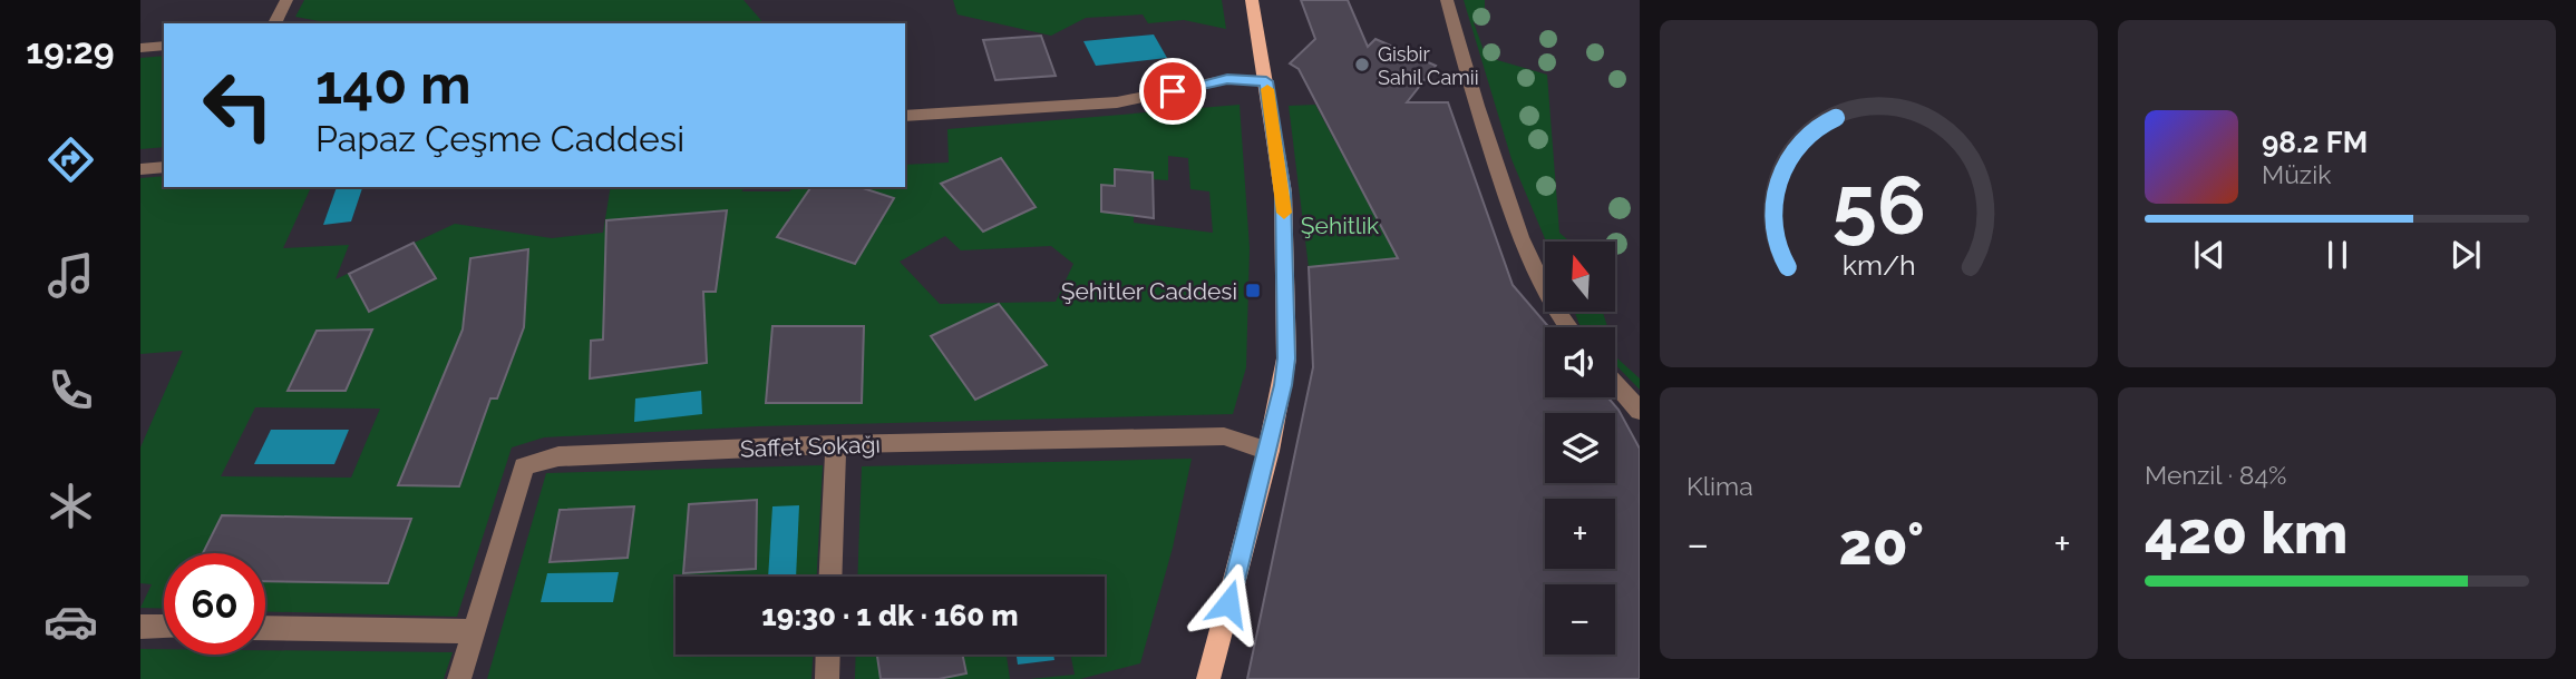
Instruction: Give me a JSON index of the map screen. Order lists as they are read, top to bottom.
{
  "streets": {
    "street": ["Saffet Sokağı"]
  },
  "parks": ["Şehitlik"],
  "places": {
    "other": ["Gisbir Sahil Camii"],
    "transit": ["Şehitler Caddesi"]
  },
  "north": "top",
  "page": {
    "tabs": "19:29",
    "turn": ["140 m", "Papaz Çeşme Caddesi"],
    "song": ["98.2 FM", "Müzik"],
    "map_buttons": ["+", "−"],
    "tile": [
      "Klima",
      ["Menzil · 84%", "420 km"]
    ],
    "heat": ["−", "20°", "+"],
    "limit": "60",
    "trip": "19:30 · 1 dk · 160 m",
    "gauge": ["56", "km/h"]
  }
}
